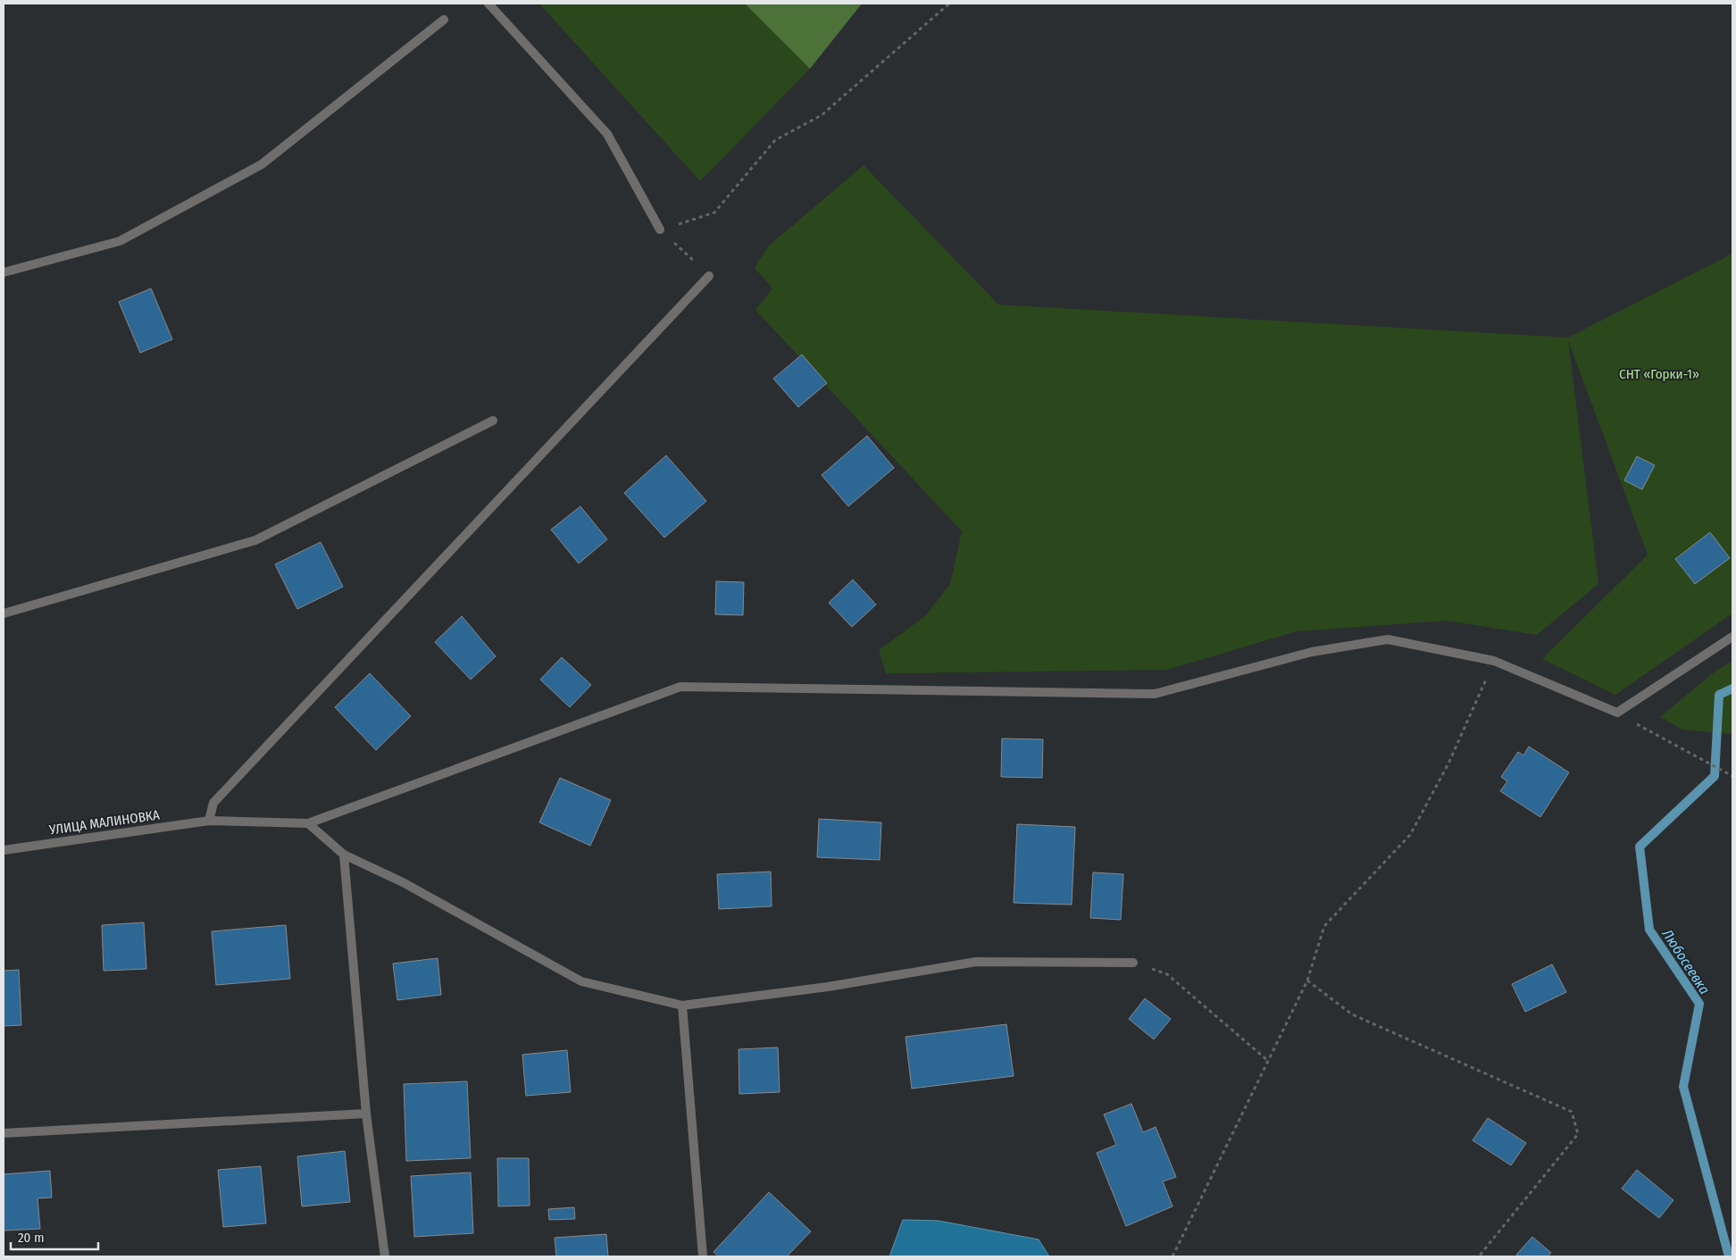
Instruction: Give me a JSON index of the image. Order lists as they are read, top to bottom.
{
  "streets": {
    "street": ["УЛИЦА МАЛИНОВКА"]
  },
  "water": ["Любосеевка"],
  "parks": ["СНТ «Горки-1»"],
  "scale_bar": "20 m"
}
